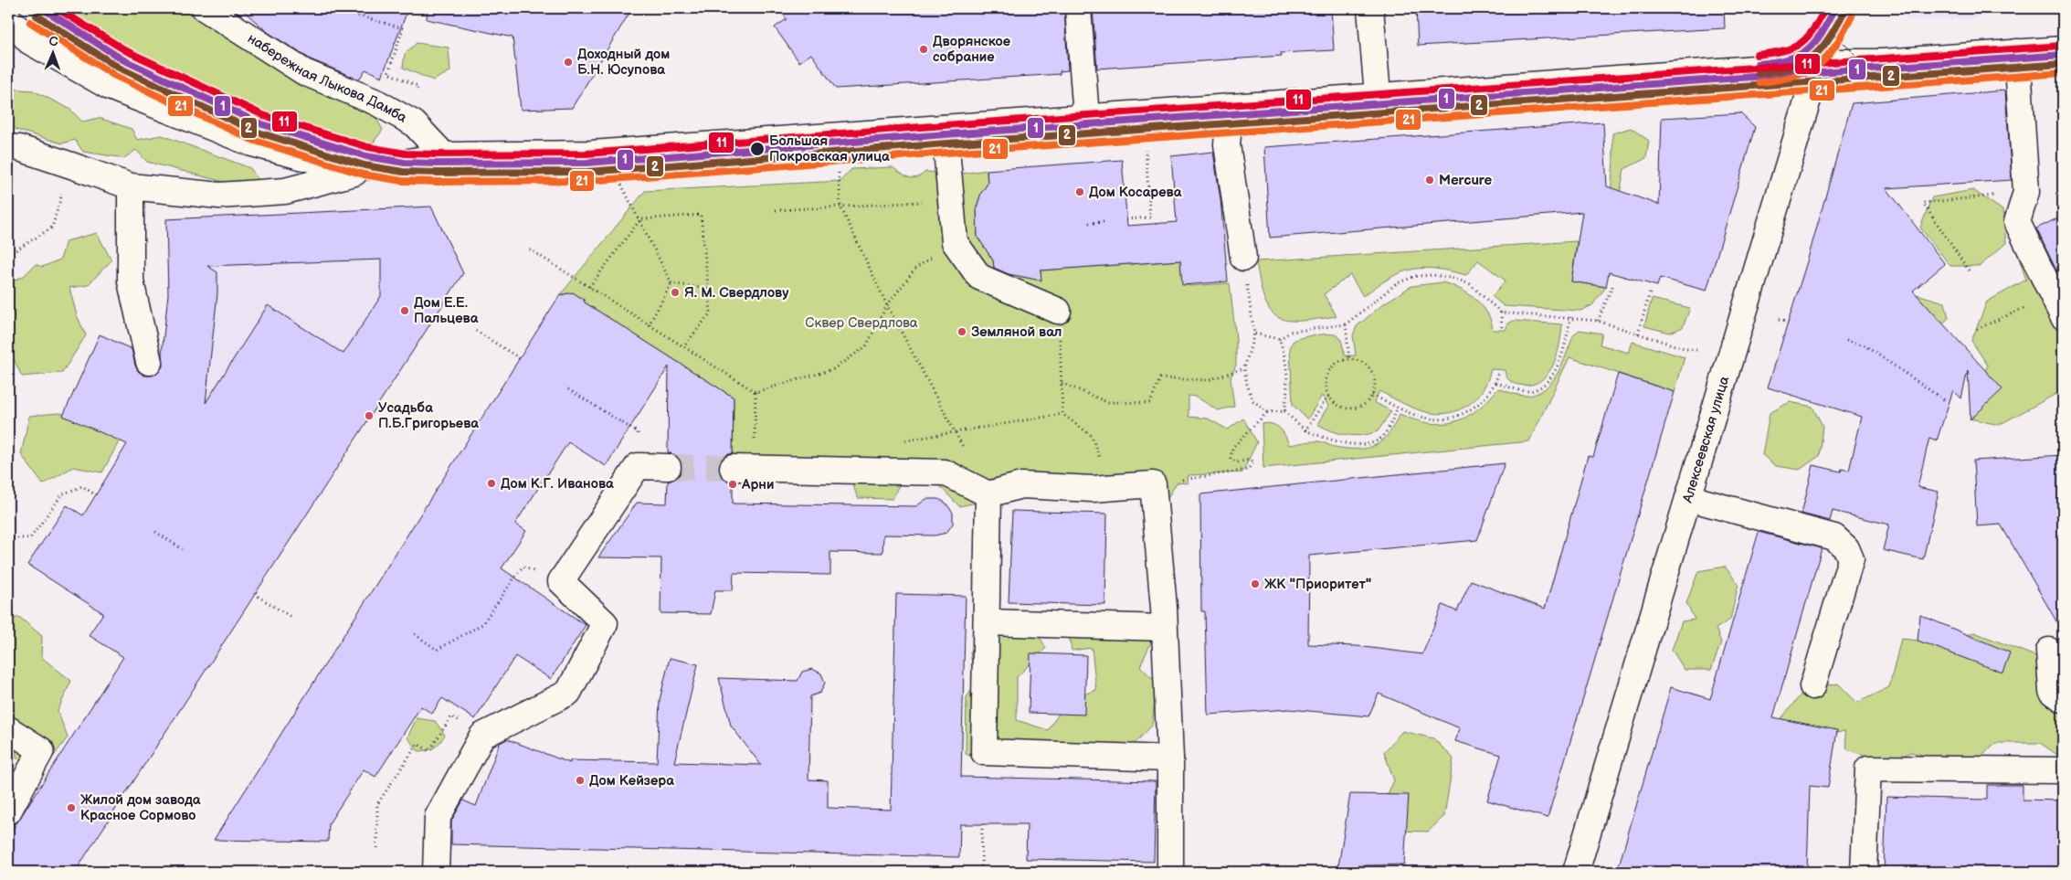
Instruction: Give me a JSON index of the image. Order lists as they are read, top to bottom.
{
  "streets": {
    "street": ["набережная Лыкова Дамба", "Алексеевская улица"]
  },
  "parks": ["Сквер Свердлова"],
  "places": [
    "Дворянское собрание",
    "Доходный дом Б.Н. Юсупова",
    "Большая Покровская улица",
    "Mercure",
    "Дом Косарева",
    "Я. М. Свердлову",
    "Дом Е.Е. Пальцева",
    "Земляной вал",
    "Усадьба П.Б.Григорьева",
    "Дом К.Г. Иванова",
    "Арни",
    "ЖК \"Приоритет\"",
    "Дом Кейзера",
    "Жилой дом завода Красное Сормово"
  ],
  "lines": [
    "transit line 1",
    "transit line 11",
    "transit line 2",
    "transit line 21"
  ],
  "north": "top"
}
